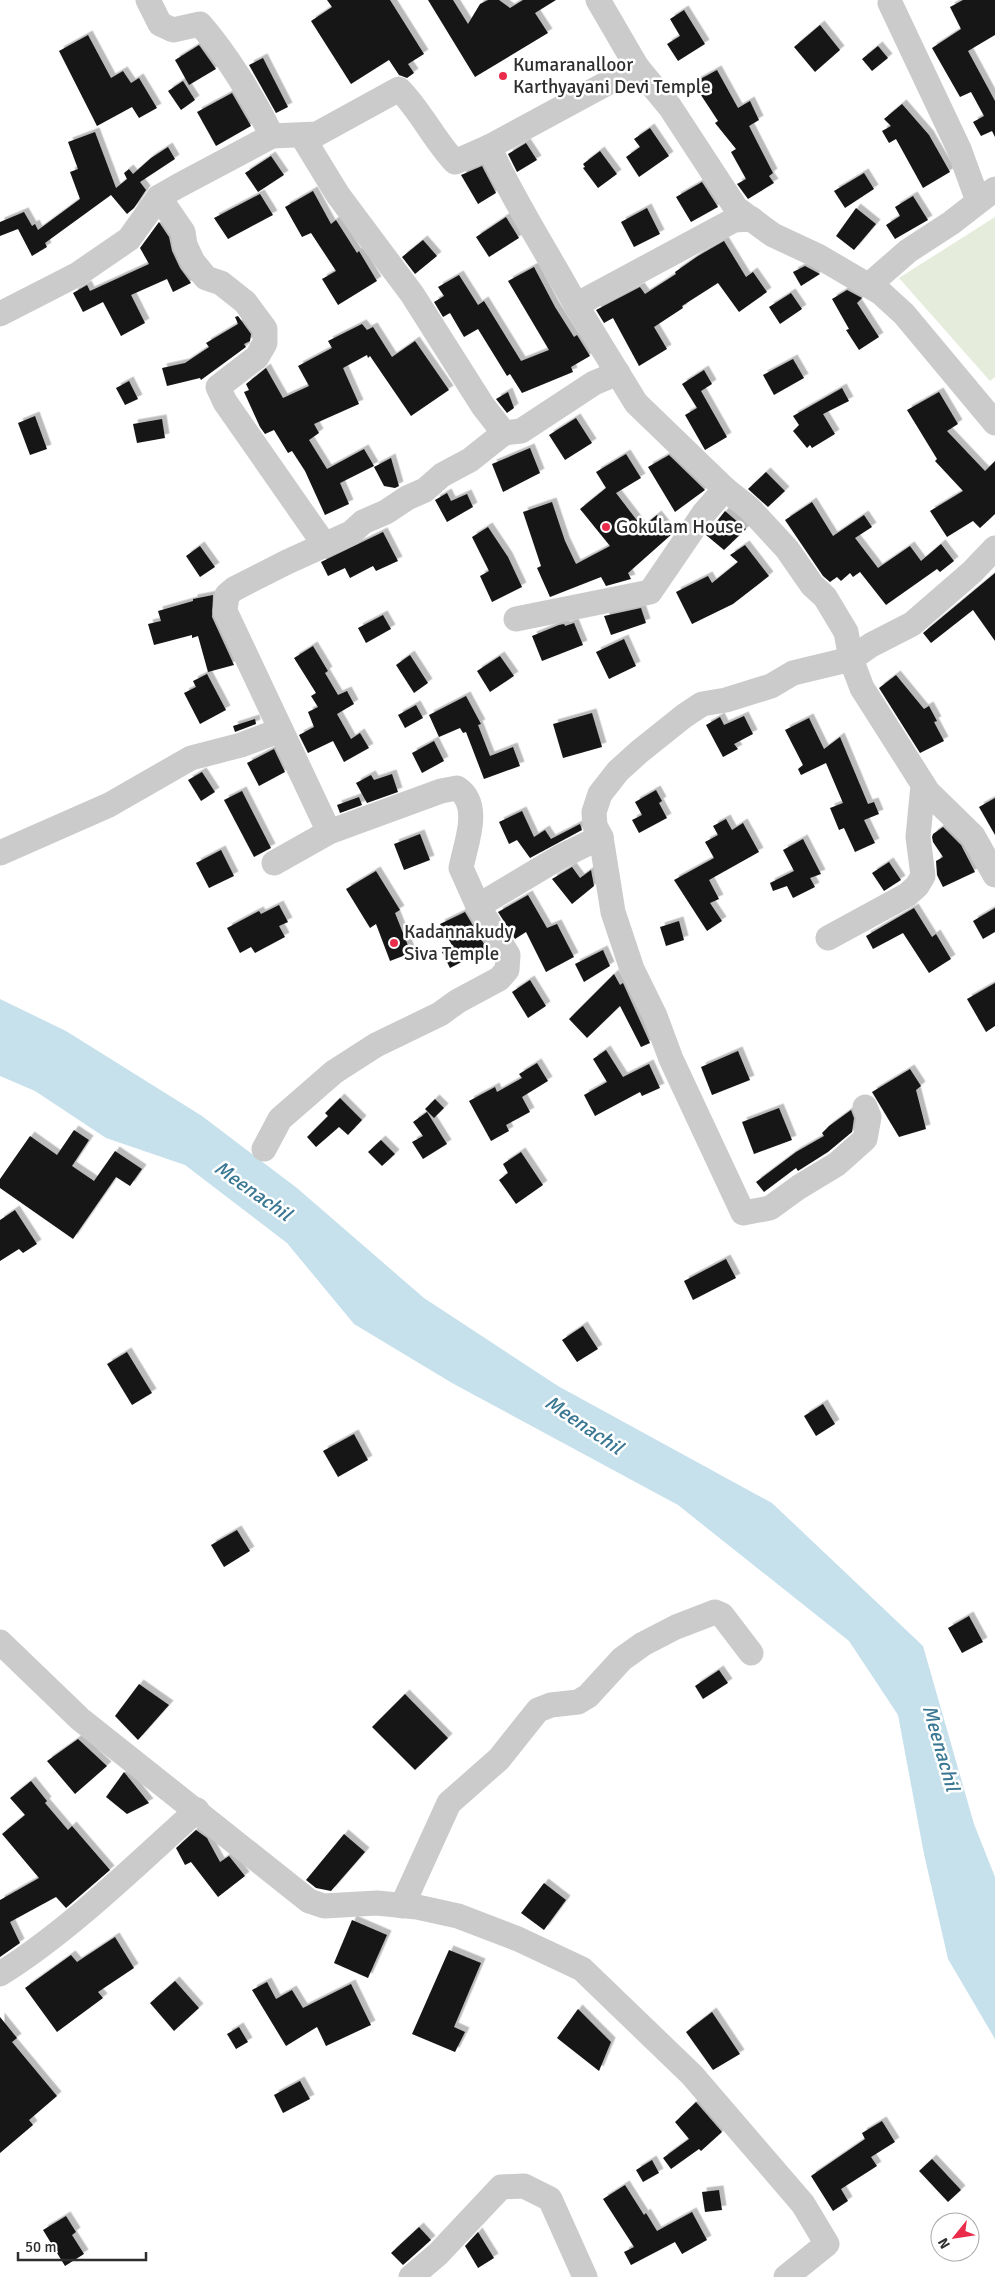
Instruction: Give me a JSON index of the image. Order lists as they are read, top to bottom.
{
  "water": ["Meenachil"],
  "places": ["Kumaranalloor Karthyayani Devi Temple", "Gokulam House", "Kadannakudy Siva Temple"],
  "scale_bar": "50 m",
  "north": "bottom left"
}
